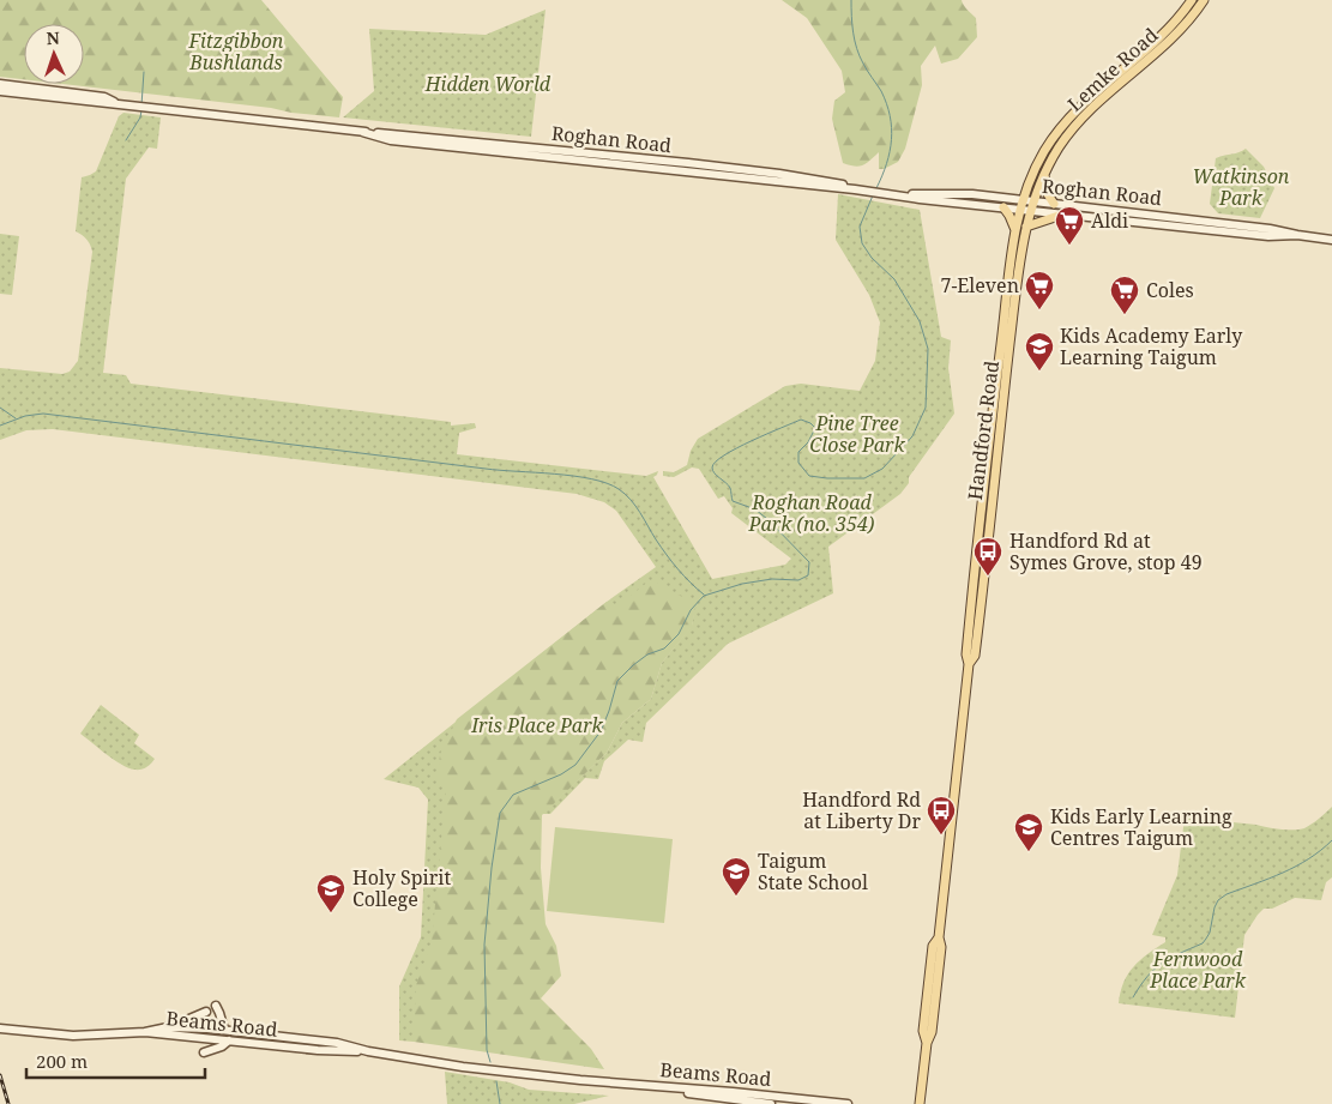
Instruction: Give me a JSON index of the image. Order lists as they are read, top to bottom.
{
  "streets": {
    "main road": [
      "Lemke Road",
      "Roghan Road",
      "Handford Road",
      "Beams Road"
    ]
  },
  "crossings": [
    ["Lemke Road", "Roghan Road"],
    ["Lemke Road", "Handford Road"],
    ["Roghan Road", "Handford Road"]
  ],
  "parks": [
    "Fitzgibbon Bushlands",
    "Hidden World",
    "Watkinson Park",
    "Pine Tree Close Park",
    "Roghan Road Park (no. 354)",
    "Iris Place Park",
    "Fernwood Place Park"
  ],
  "places": {
    "supermarket": ["Aldi", "7-Eleven", "Coles"],
    "school or university": [
      "Kids Academy Early Learning Taigum",
      "Kids Early Learning Centres Taigum",
      "Taigum State School",
      "Holy Spirit College"
    ],
    "bus stop": ["Handford Rd at Symes Grove, stop 49", "Handford Rd at Liberty Dr"]
  },
  "scale_bar": "200 m",
  "north": "top"
}
